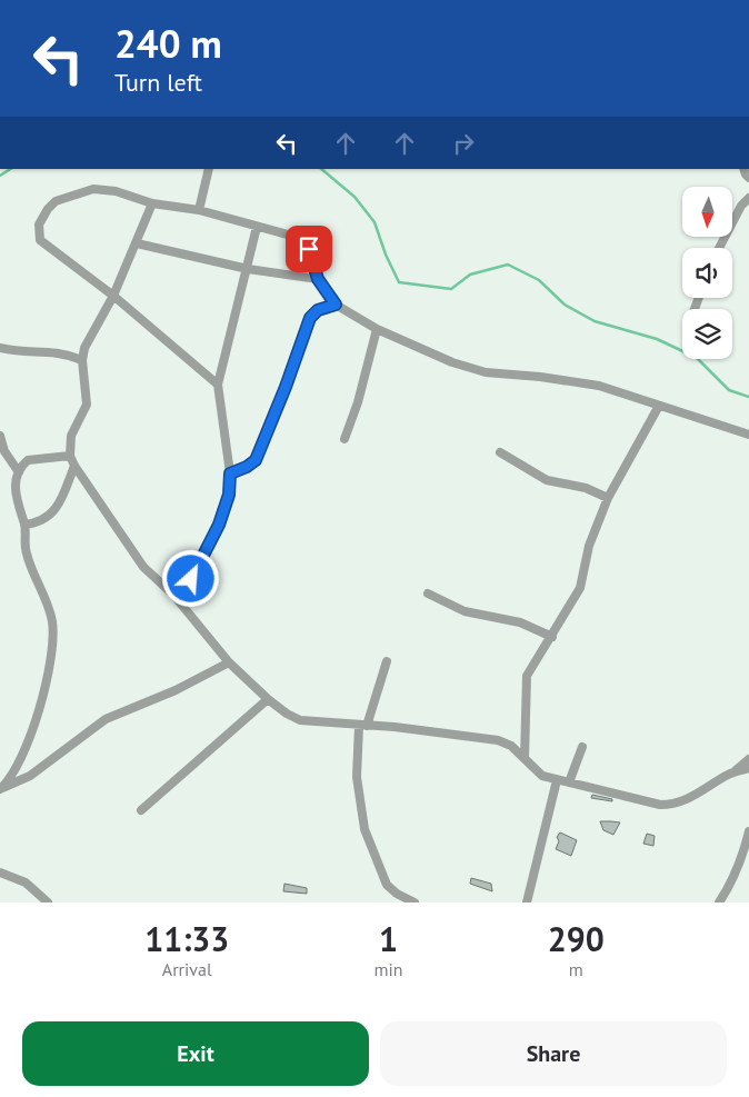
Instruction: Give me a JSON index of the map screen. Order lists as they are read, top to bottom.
{
  "north": "bottom",
  "page": {
    "turn": ["240 m", "Turn left"],
    "eta": [
      "11:33",
      "Arrival",
      "1",
      "min",
      "290",
      "m"
    ],
    "buttons": ["Exit", "Share"]
  }
}
